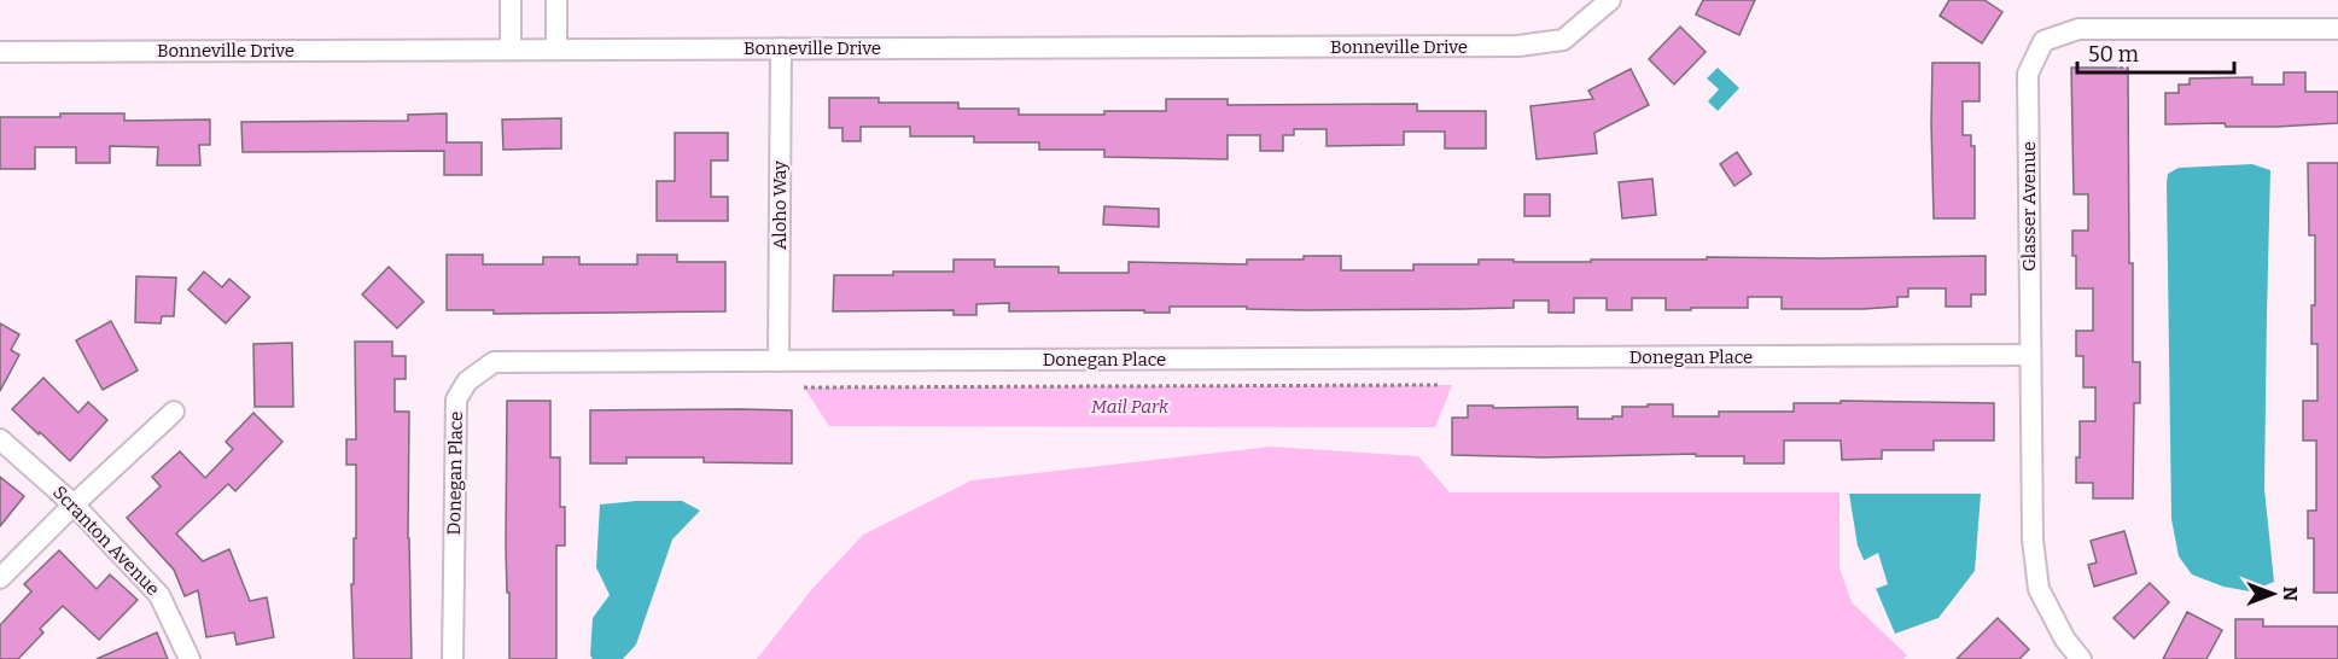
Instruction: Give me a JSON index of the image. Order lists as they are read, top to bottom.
{
  "streets": {
    "street": [
      "Bonneville Drive",
      "Aloho Way",
      "Glasser Avenue",
      "Donegan Place",
      "Scranton Avenue"
    ]
  },
  "crossings": [
    ["Bonneville Drive", "Aloho Way"],
    ["Aloho Way", "Donegan Place"],
    ["Glasser Avenue", "Donegan Place"]
  ],
  "parks": ["Mail Park"],
  "scale_bar": "50 m",
  "north": "right"
}
